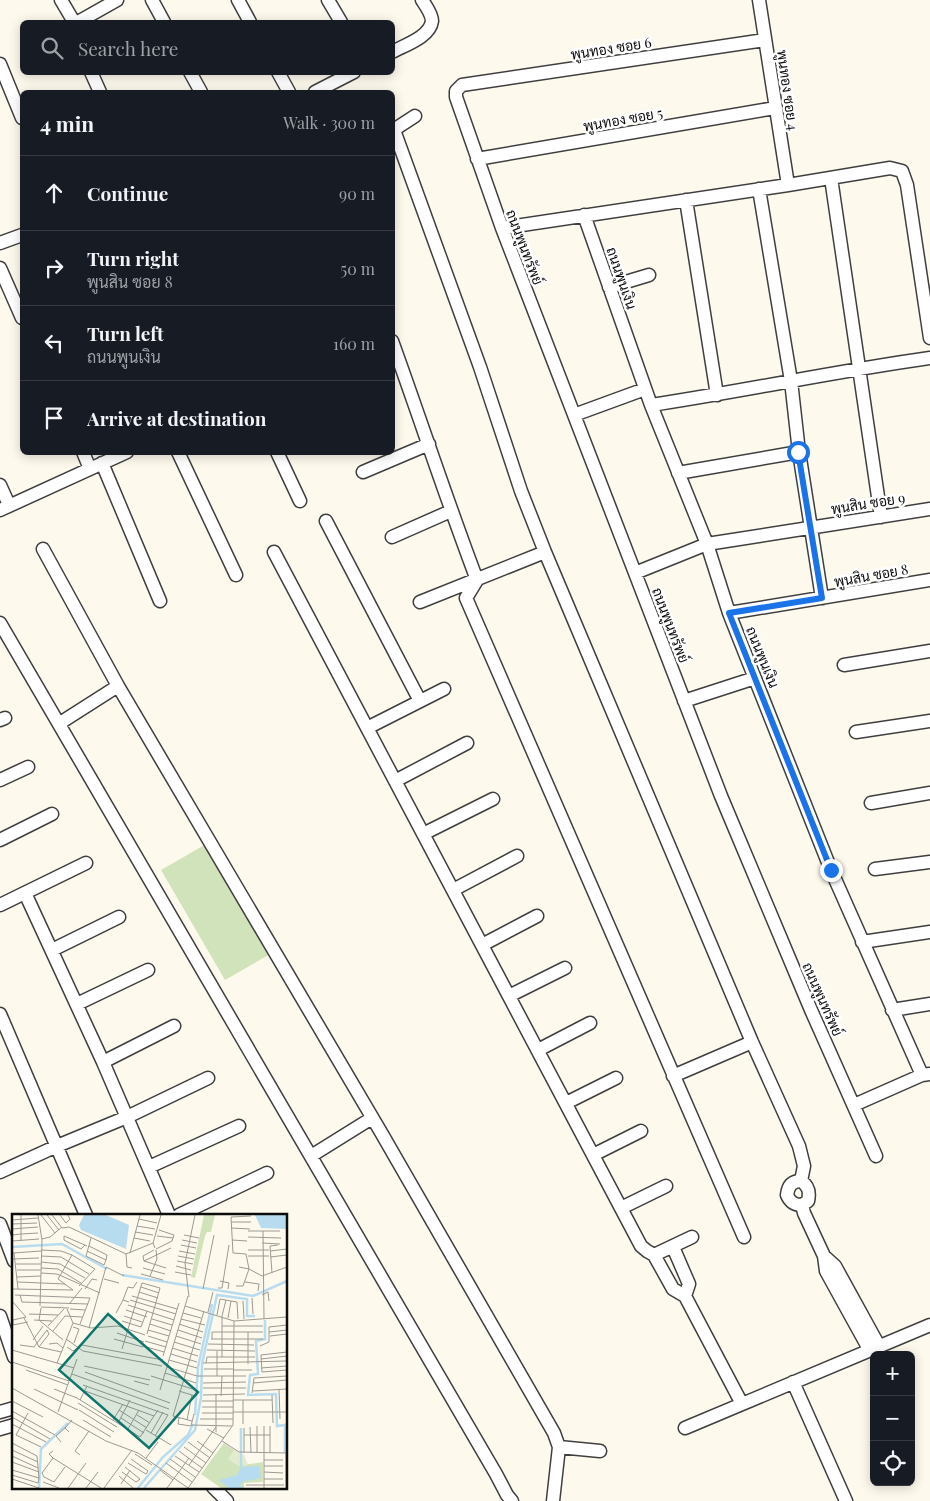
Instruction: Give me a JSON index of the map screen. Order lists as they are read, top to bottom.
{
  "streets": {
    "street": [
      "พูนทอง ซอย 6",
      "พูนทอง ซอย 4",
      "พูนทอง ซอย 5",
      "ถนนพูนทรัพย์",
      "ถนนพูนเงิน",
      "พูนสิน ซอย 9",
      "พูนสิน ซอย 8"
    ]
  },
  "crossings": [
    ["พูนทอง ซอย 6", "พูนทอง ซอย 4"],
    ["พูนทอง ซอย 6", "ถนนพูนทรัพย์"],
    ["พูนทอง ซอย 4", "พูนทอง ซอย 5"],
    ["พูนทอง ซอย 5", "ถนนพูนทรัพย์"],
    ["ถนนพูนทรัพย์", "พูนสิน ซอย 9"],
    ["ถนนพูนเงิน", "พูนสิน ซอย 9"],
    ["ถนนพูนเงิน", "พูนสิน ซอย 8"]
  ],
  "page": {
    "search": "Search here",
    "heading": ["4 min", "Walk · 300 m"],
    "list": [
      ["Continue", "90 m"],
      ["Turn right", "พูนสิน ซอย 8", "50 m"],
      ["Turn left", "ถนนพูนเงิน", "160 m"],
      "Arrive at destination"
    ],
    "map_buttons": ["+", "−"]
  }
}
